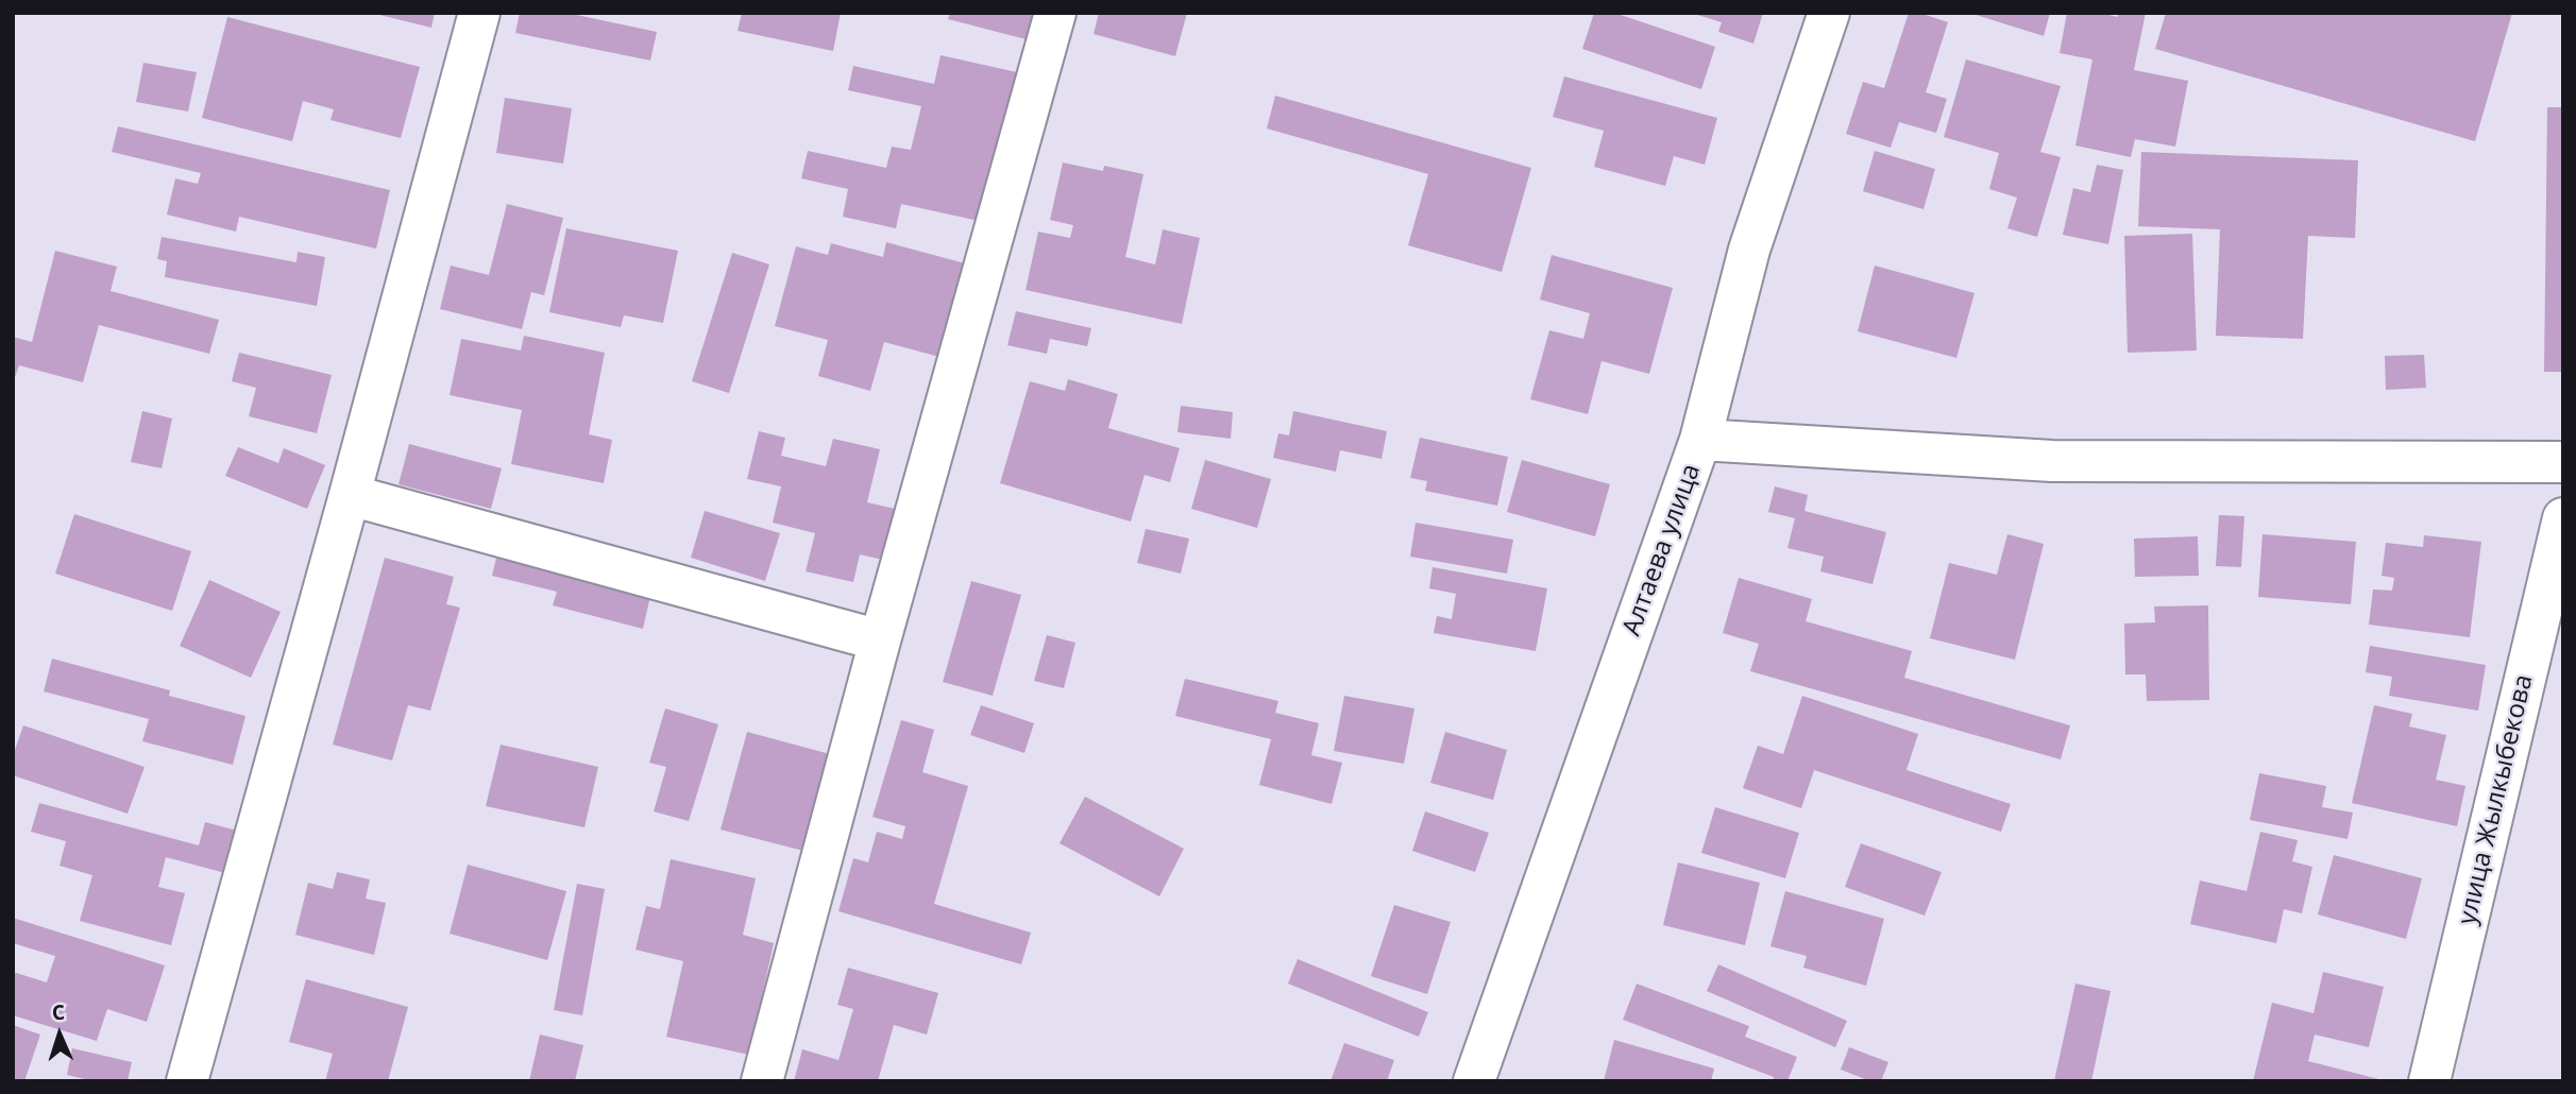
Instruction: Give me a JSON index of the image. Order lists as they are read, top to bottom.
{
  "streets": {
    "street": ["Алтаева улица", "улица Жылкыбекова"]
  },
  "north": "top"
}
